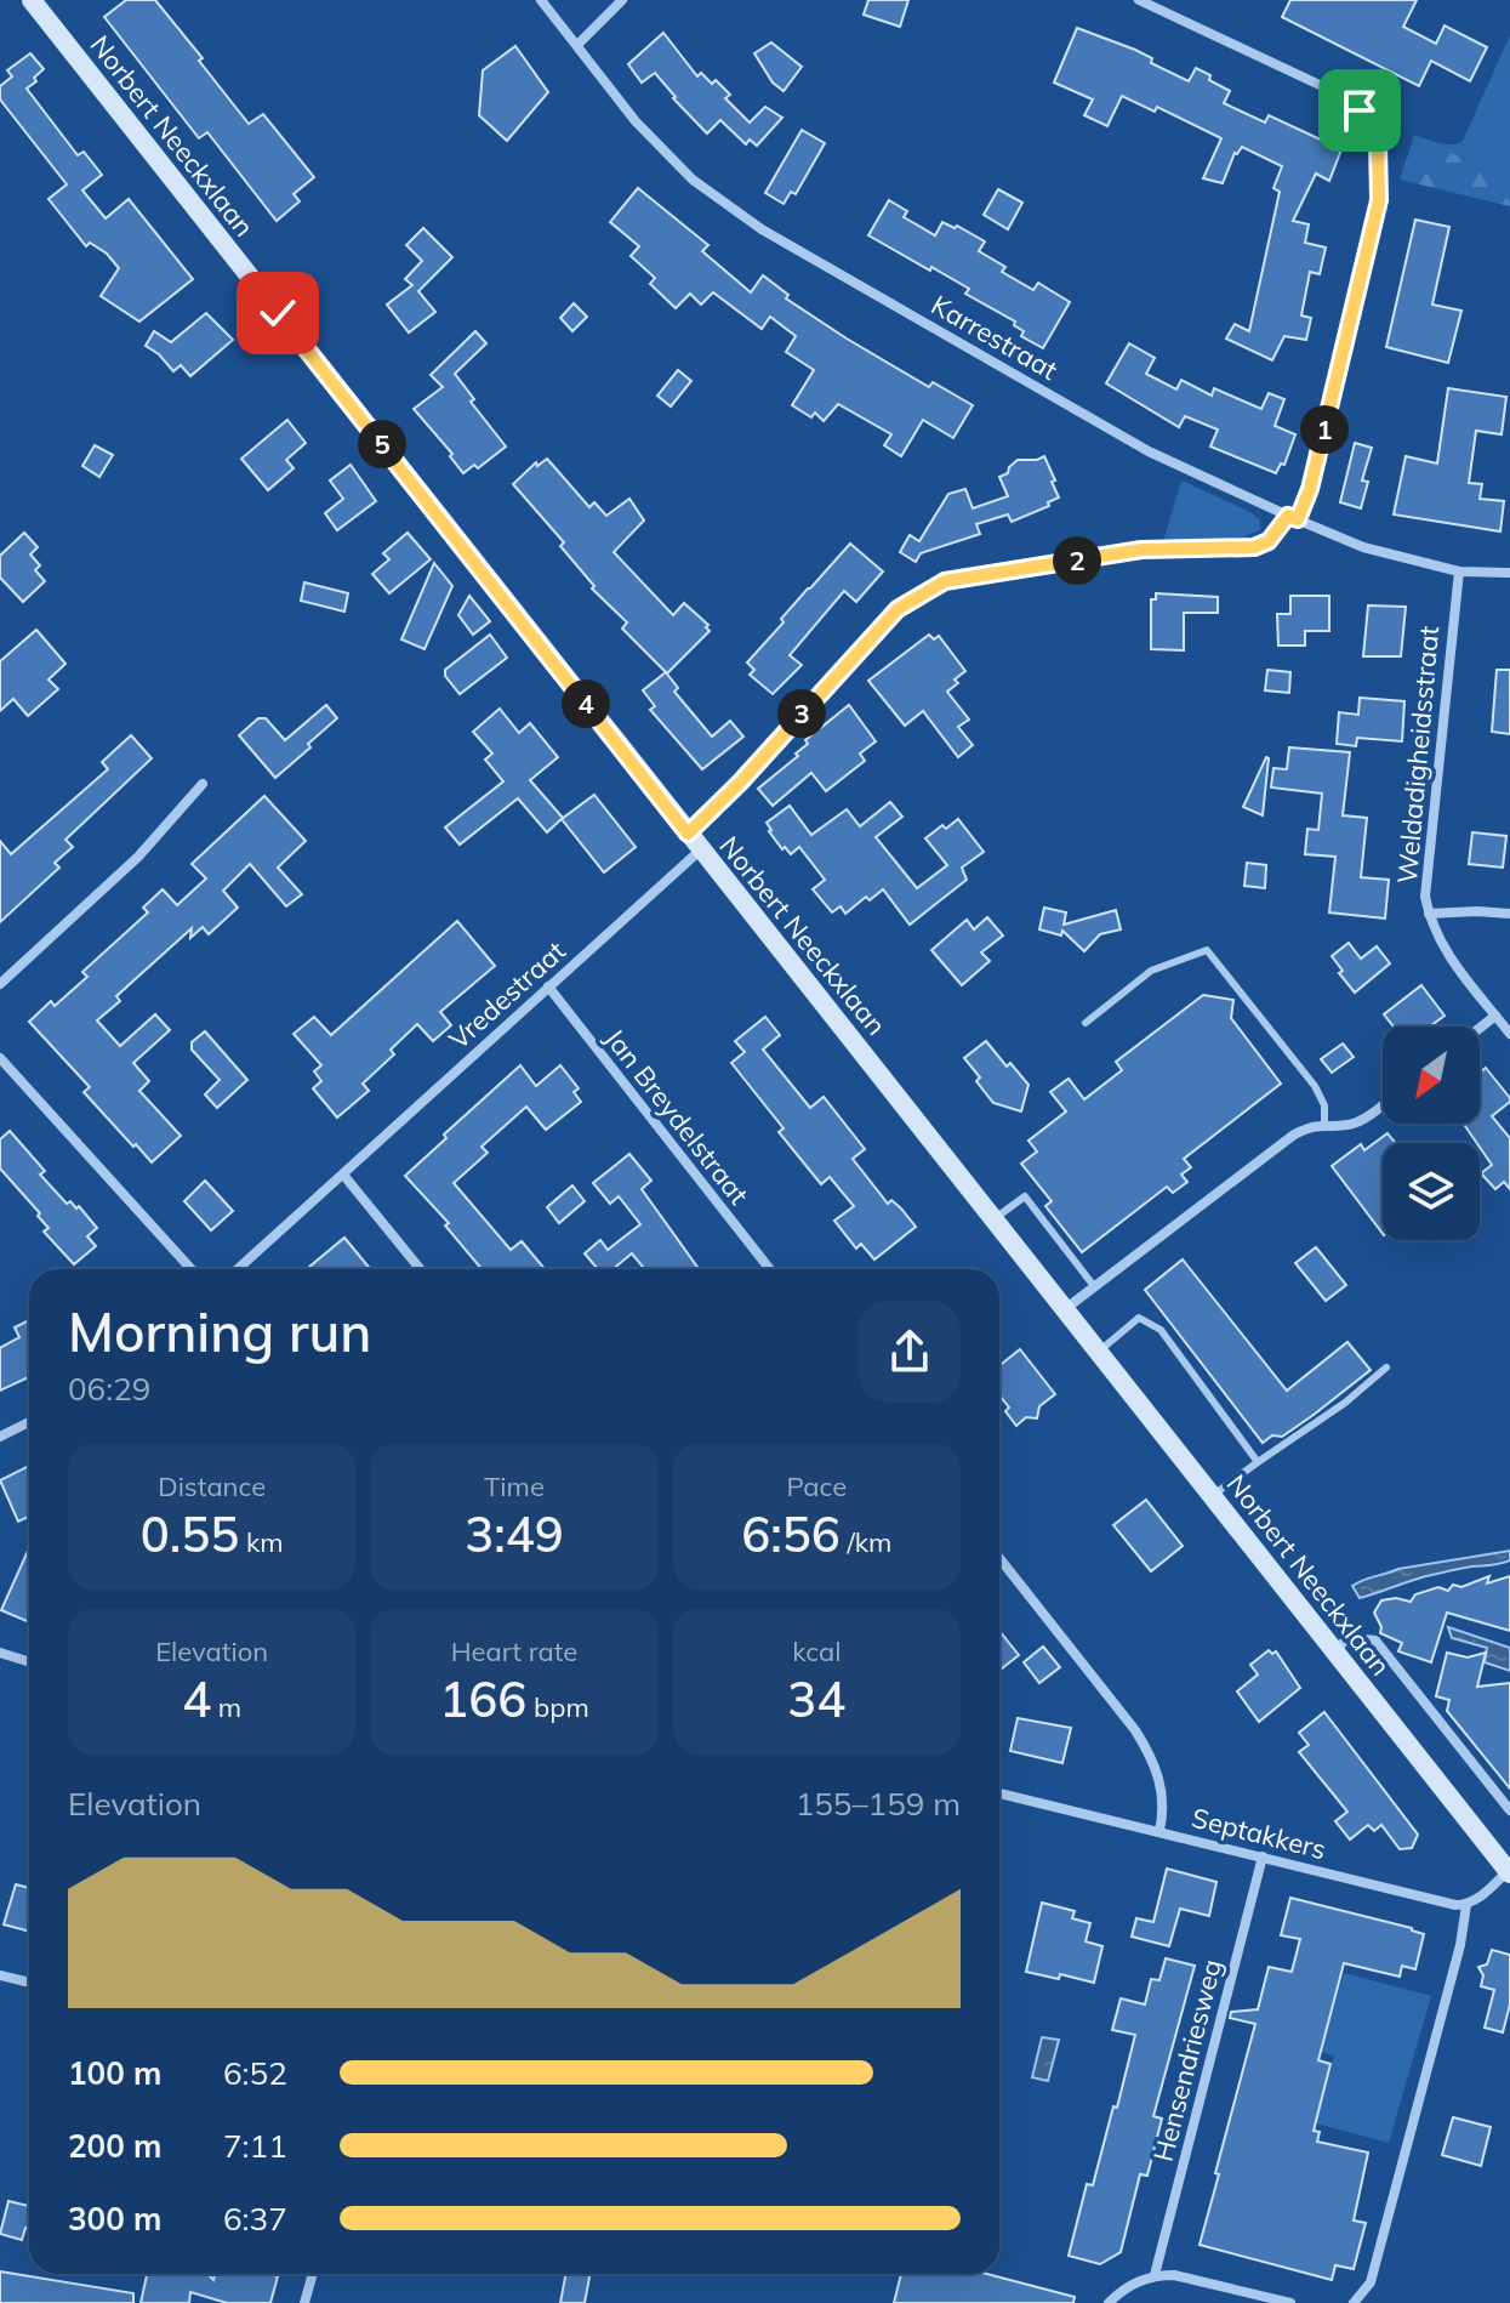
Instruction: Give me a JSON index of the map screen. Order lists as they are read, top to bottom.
{
  "streets": {
    "main road": ["Norbert Neeckxlaan"],
    "street": [
      "Karrestraat",
      "Weldadigheidsstraat",
      "Vredestraat",
      "Jan Breydelstraat",
      "Septakkers",
      "Hensendriesweg"
    ]
  },
  "crossings": [
    ["Norbert Neeckxlaan", "Vredestraat"],
    ["Karrestraat", "Weldadigheidsstraat"],
    ["Karrestraat", "Vredestraat"],
    ["Vredestraat", "Jan Breydelstraat"],
    ["Septakkers", "Hensendriesweg"]
  ],
  "north": "bottom left",
  "page": {
    "pins": [
      "1",
      "5",
      "2",
      "4",
      "3"
    ],
    "heading": ["Morning run", "06:29"],
    "stats": [
      ["Distance", "0.55 km"],
      ["Time", "3:49"],
      ["Pace", "6:56 /km"],
      ["Elevation", "4 m"],
      ["Heart rate", "166 bpm"],
      ["kcal", "34"]
    ],
    "chart": ["Elevation", "155–159 m"],
    "list": [
      {
        "name": "100 m",
        "note": "6:52"
      },
      {
        "name": "200 m",
        "note": "7:11"
      },
      {
        "name": "300 m",
        "note": "6:37"
      }
    ]
  }
}
